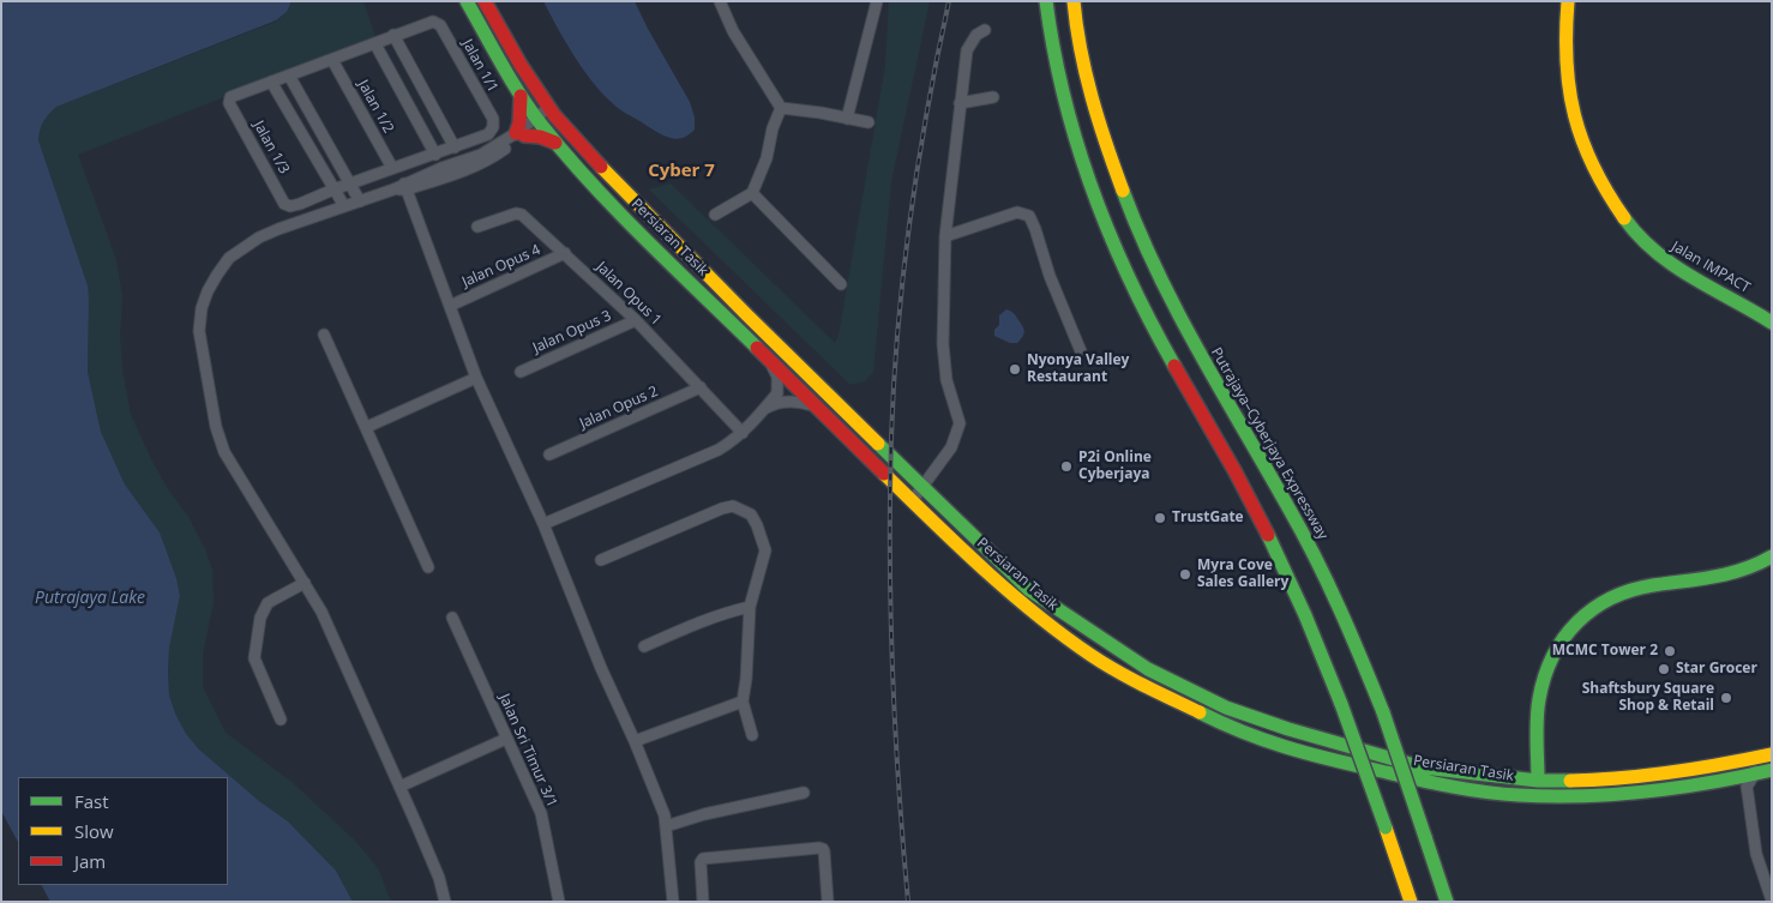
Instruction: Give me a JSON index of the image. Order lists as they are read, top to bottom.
{
  "streets": {
    "main road": ["Persiaran Tasik", "Jalan IMPACT", "Putrajaya–Cyberjaya Expressway"],
    "street": [
      "Jalan 1/1",
      "Jalan 1/2",
      "Jalan 1/3",
      "Jalan Opus 4",
      "Jalan Opus 1",
      "Jalan Opus 3",
      "Jalan Opus 2",
      "Jalan Sri Timur 3/1"
    ]
  },
  "crossings": [
    ["Jalan Opus 4", "Jalan Opus 1"],
    ["Jalan Opus 1", "Jalan Opus 3"],
    ["Jalan Opus 1", "Jalan Opus 2"]
  ],
  "districts": ["Cyber 7"],
  "water": ["Putrajaya Lake"],
  "places": [
    "Nyonya Valley Restaurant",
    "P2i Online Cyberjaya",
    "TrustGate",
    "Myra Cove Sales Gallery",
    "MCMC Tower 2",
    "Star Grocer",
    "Shaftsbury Square Shop & Retail"
  ],
  "legend": ["Fast", "Slow", "Jam"]
}
